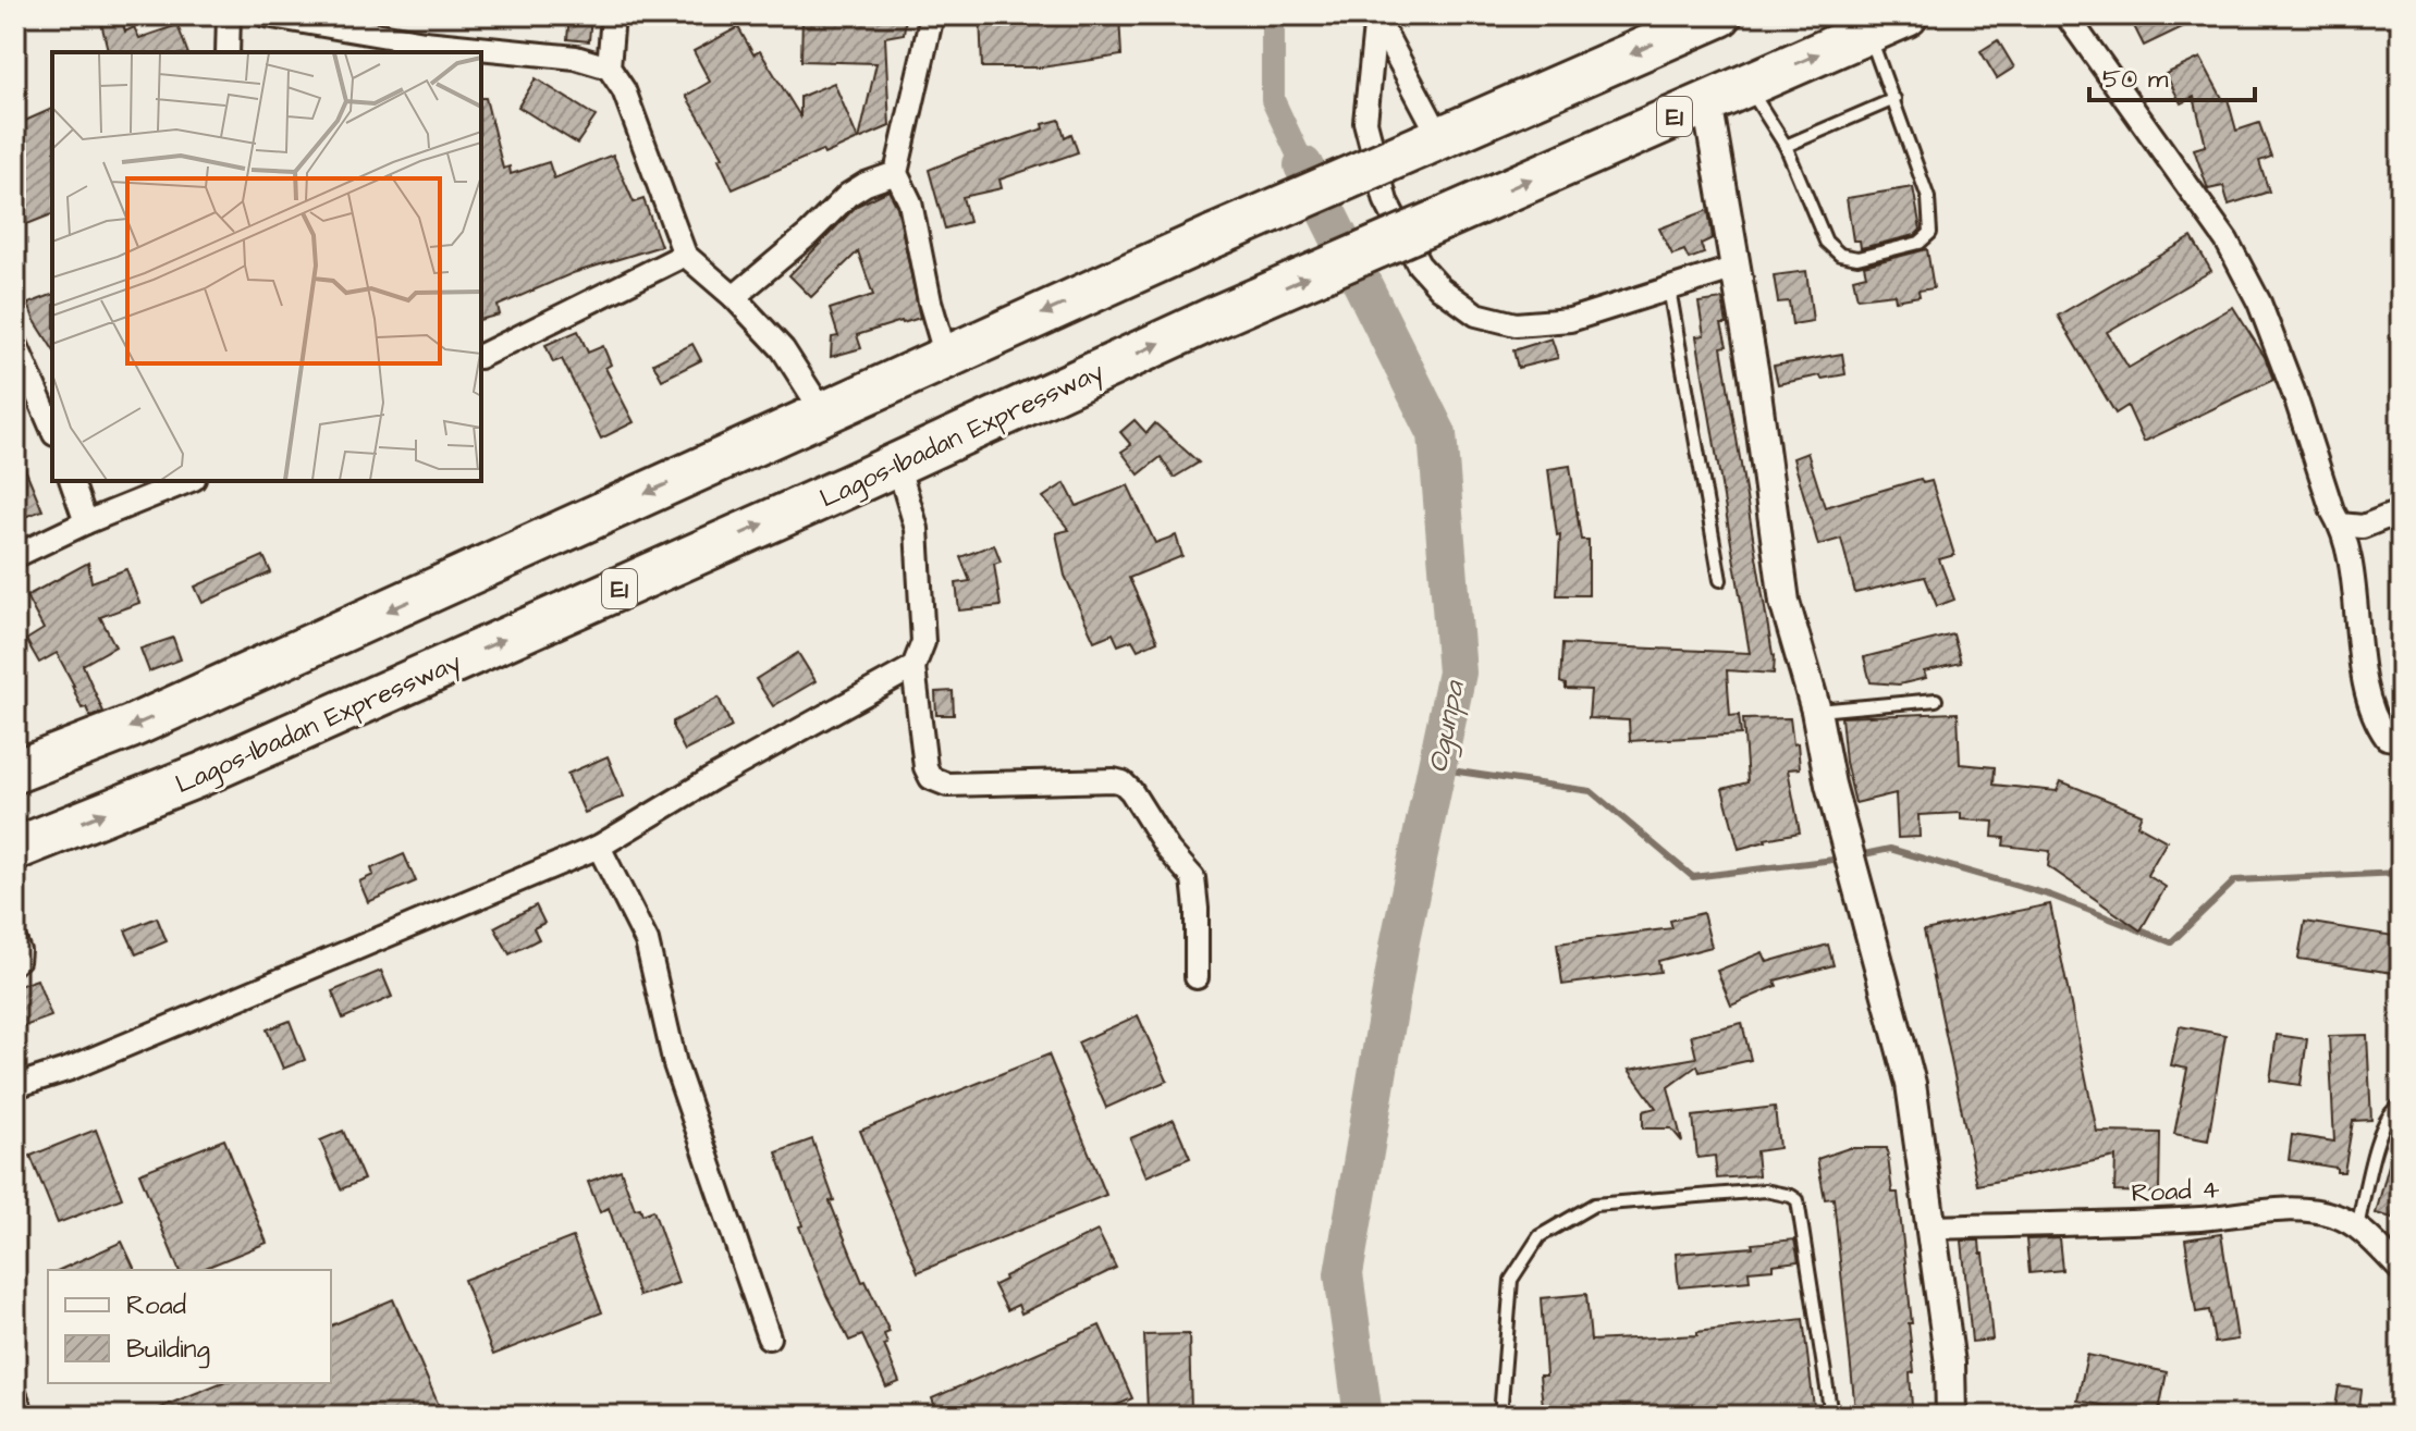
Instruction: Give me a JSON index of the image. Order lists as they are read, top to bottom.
{
  "streets": {
    "highway": ["E1", "Lagos-Ibadan Expressway"],
    "street": ["Road 4"]
  },
  "water": ["Ogunpa"],
  "legend": ["Road", "Building"],
  "scale_bar": "50 m"
}
